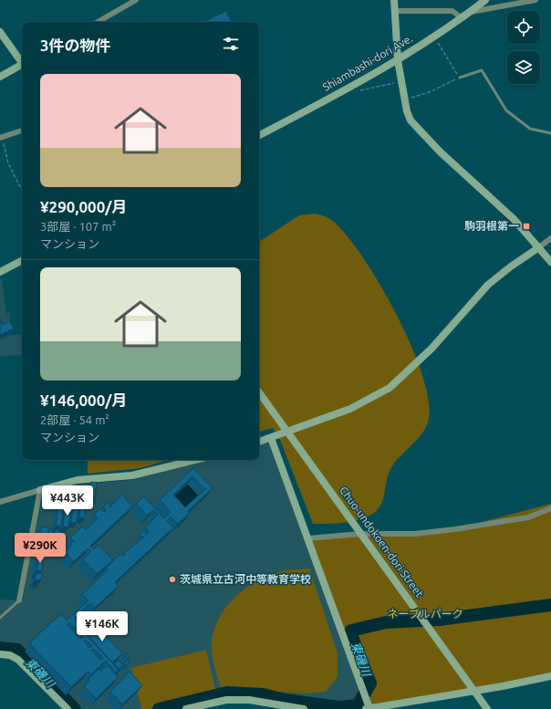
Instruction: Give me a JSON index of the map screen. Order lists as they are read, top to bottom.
{
  "streets": {
    "street": ["Shiambashi-dori Ave.", "Chuo-undokoen-dori Street"]
  },
  "water": ["東磯川"],
  "parks": ["ネーブルパーク"],
  "places": {
    "transit": ["駒羽根第一"],
    "other": ["茨城県立古河中等教育学校"]
  },
  "page": {
    "heading": "3件の物件",
    "list": [
      {
        "name": "¥290,000/月",
        "note": "3部屋 · 107 m² · マンション"
      },
      {
        "name": "¥146,000/月",
        "note": "2部屋 · 54 m² · マンション"
      }
    ],
    "price": ["¥443K", "¥290K", "¥146K"]
  }
}
